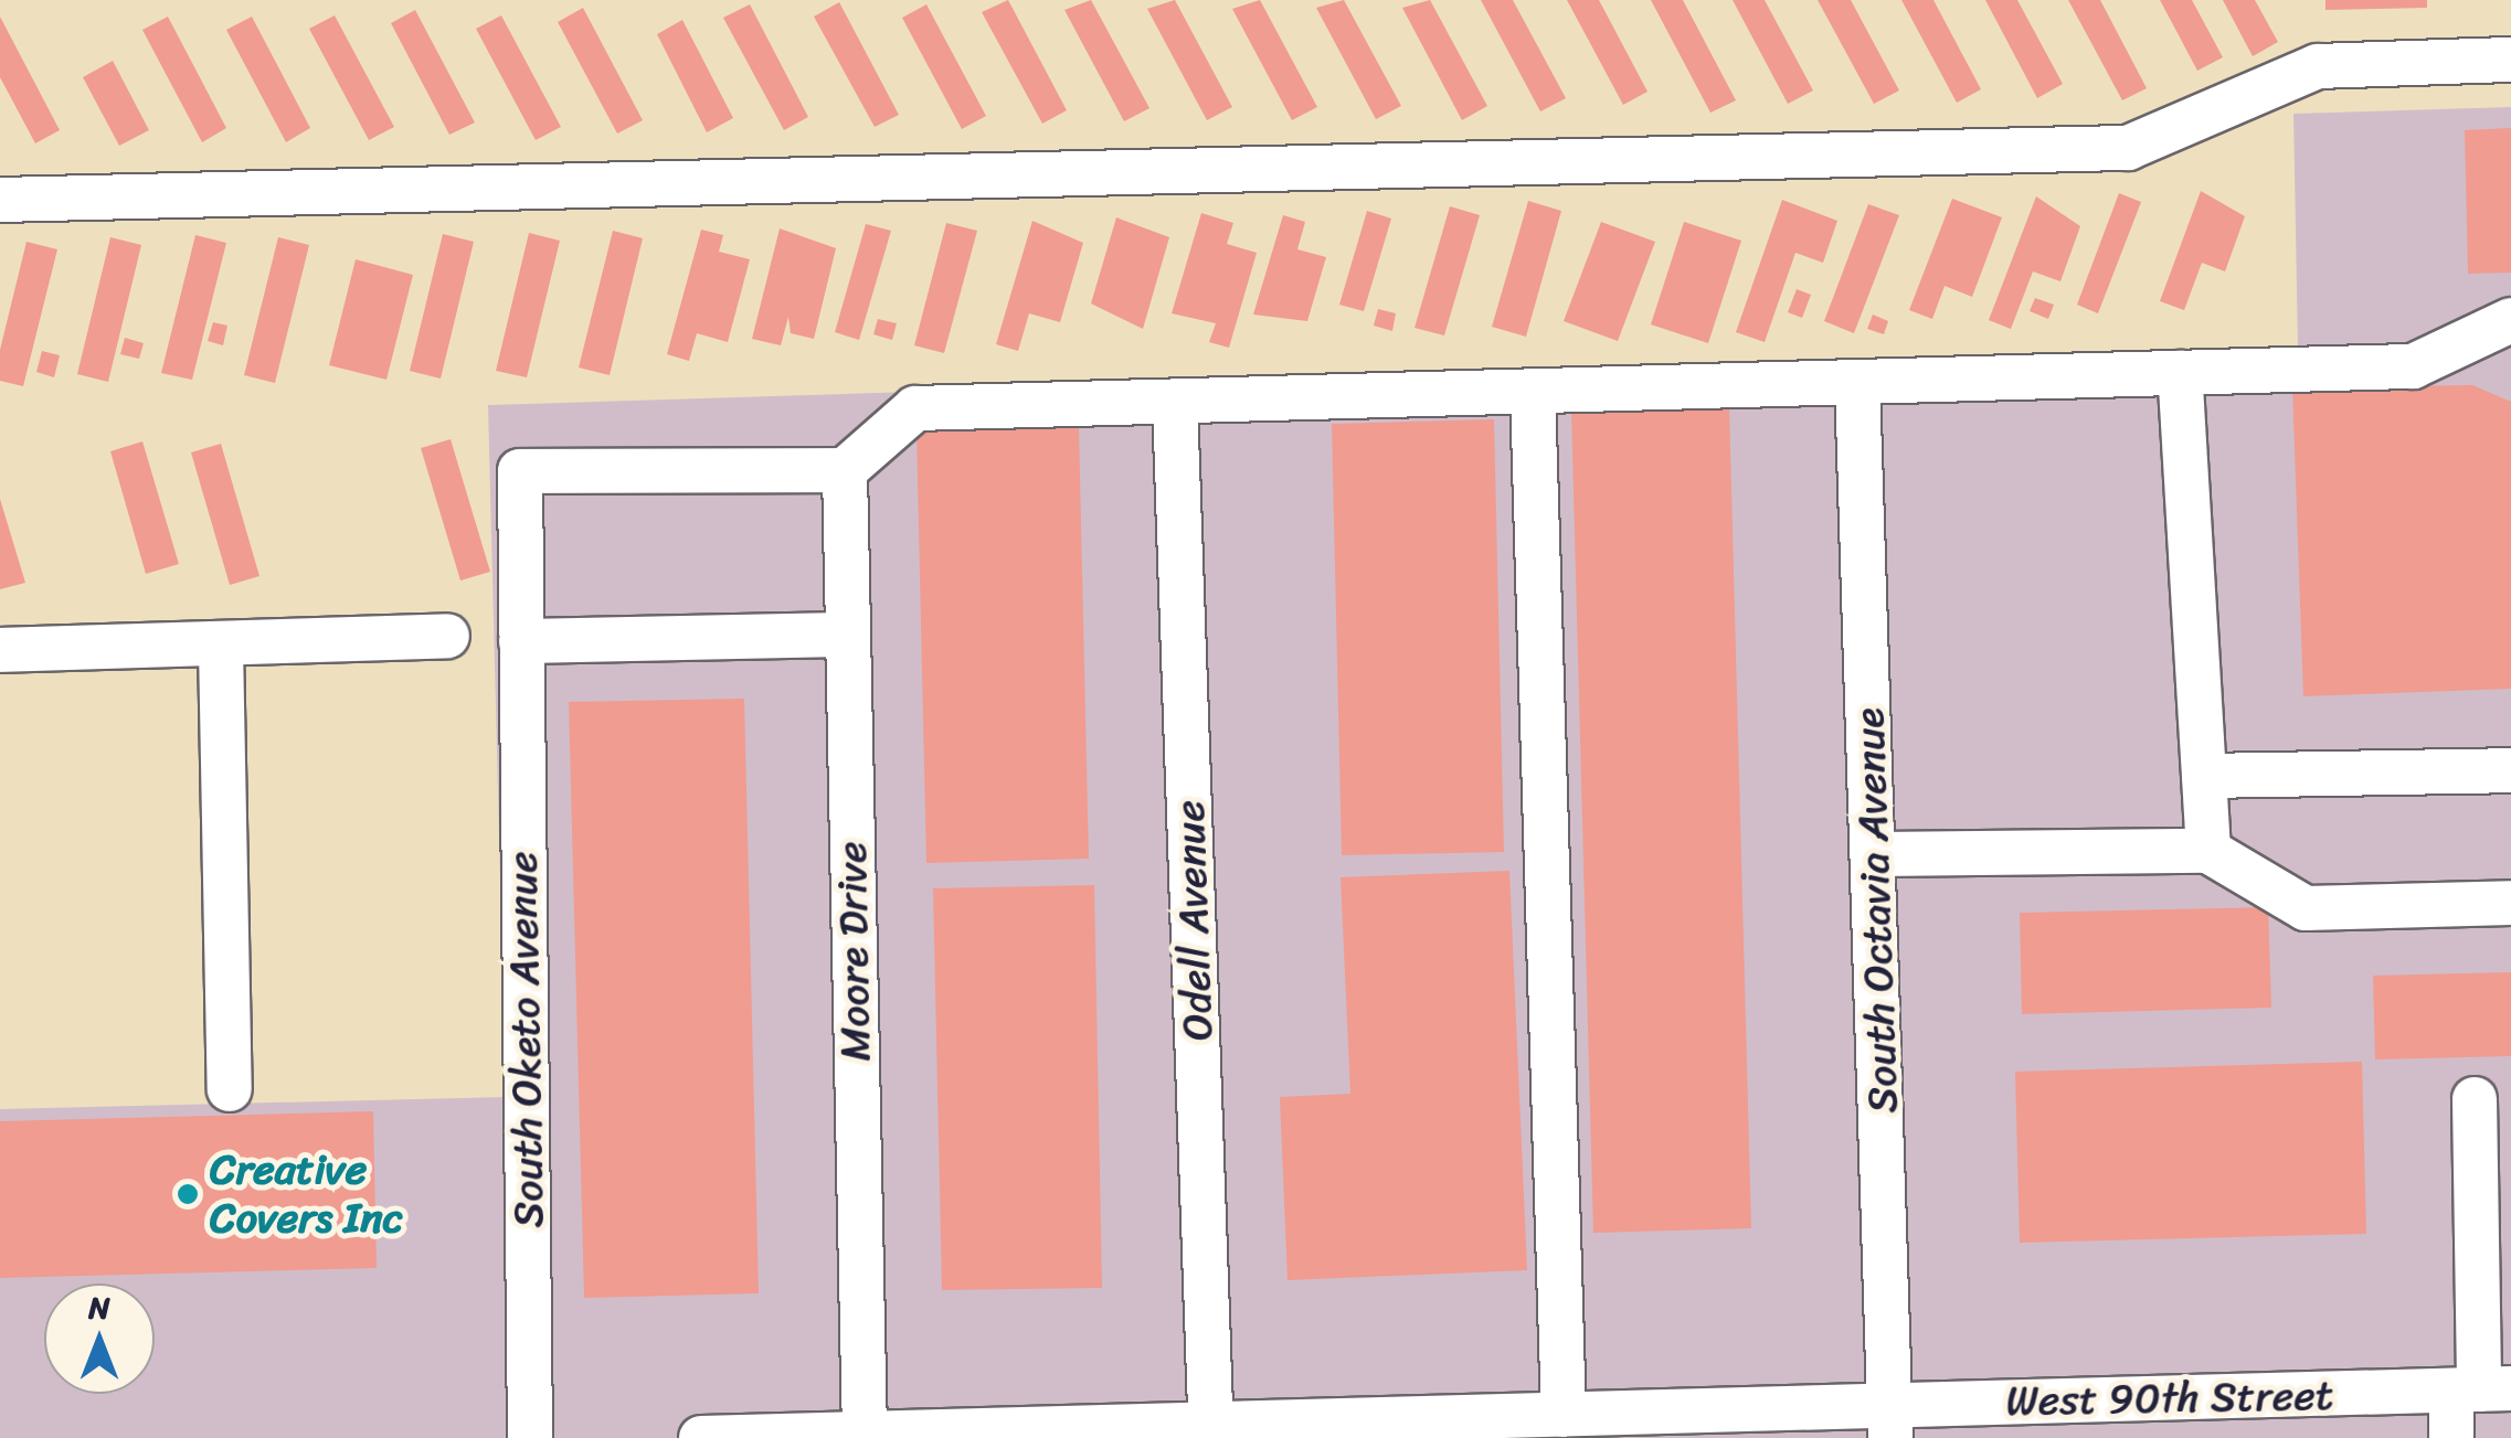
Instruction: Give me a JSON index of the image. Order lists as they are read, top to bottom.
{
  "streets": {
    "street": [
      "South Octavia Avenue",
      "Odell Avenue",
      "Moore Drive",
      "South Oketo Avenue",
      "West 90th Street"
    ]
  },
  "crossings": [
    ["South Octavia Avenue", "West 90th Street"],
    ["Odell Avenue", "West 90th Street"],
    ["Moore Drive", "South Oketo Avenue"],
    ["Moore Drive", "West 90th Street"]
  ],
  "places": ["Creative Covers Inc"],
  "north": "top"
}
